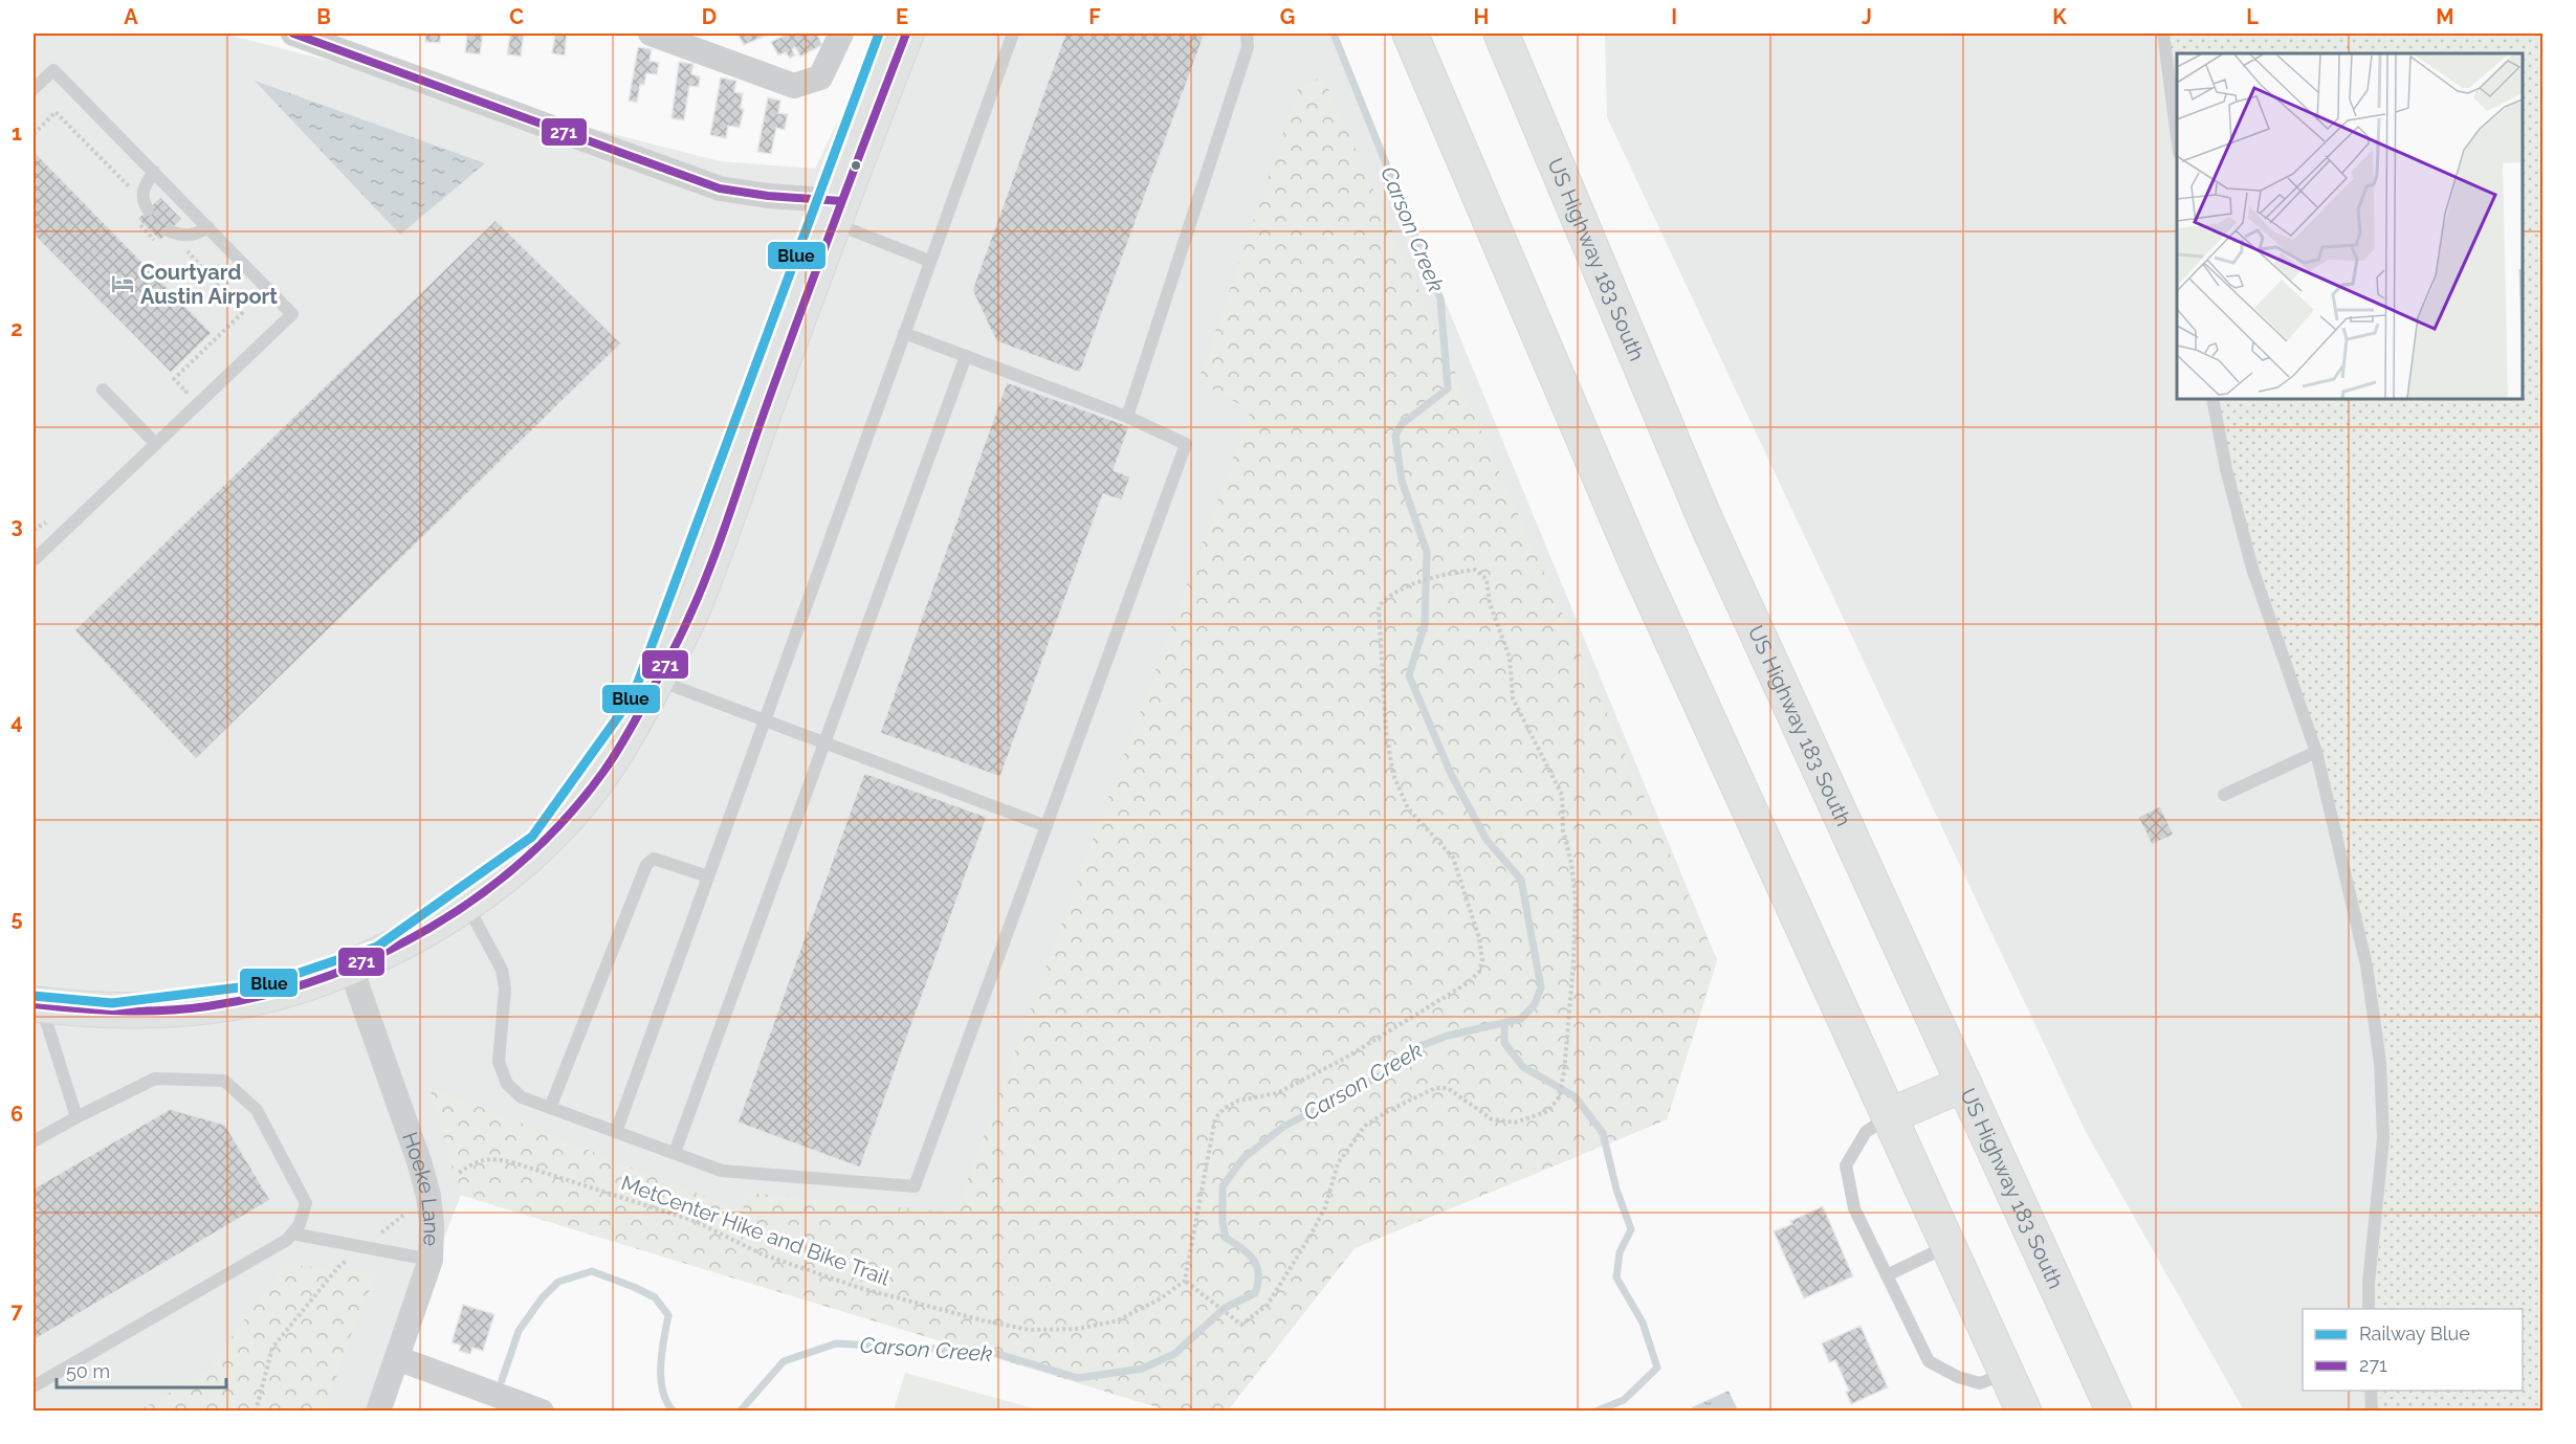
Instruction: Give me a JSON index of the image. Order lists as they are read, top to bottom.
{
  "streets": {
    "main road": ["US Highway 183 South"],
    "street": ["Hoeke Lane"],
    "path": ["MetCenter Hike and Bike Trail"]
  },
  "water": ["Carson Creek"],
  "places": {
    "hotel": ["Courtyard Austin Airport"]
  },
  "lines": ["rail line Blue", "transit line 271"],
  "legend": ["Railway Blue", "271"],
  "scale_bar": "50 m",
  "grid": {
    "columns": [
      "A",
      "B",
      "C",
      "D",
      "E",
      "F",
      "G",
      "H",
      "I",
      "J",
      "K",
      "L",
      "M"
    ],
    "rows": [
      "1",
      "2",
      "3",
      "4",
      "5",
      "6",
      "7"
    ]
  }
}
